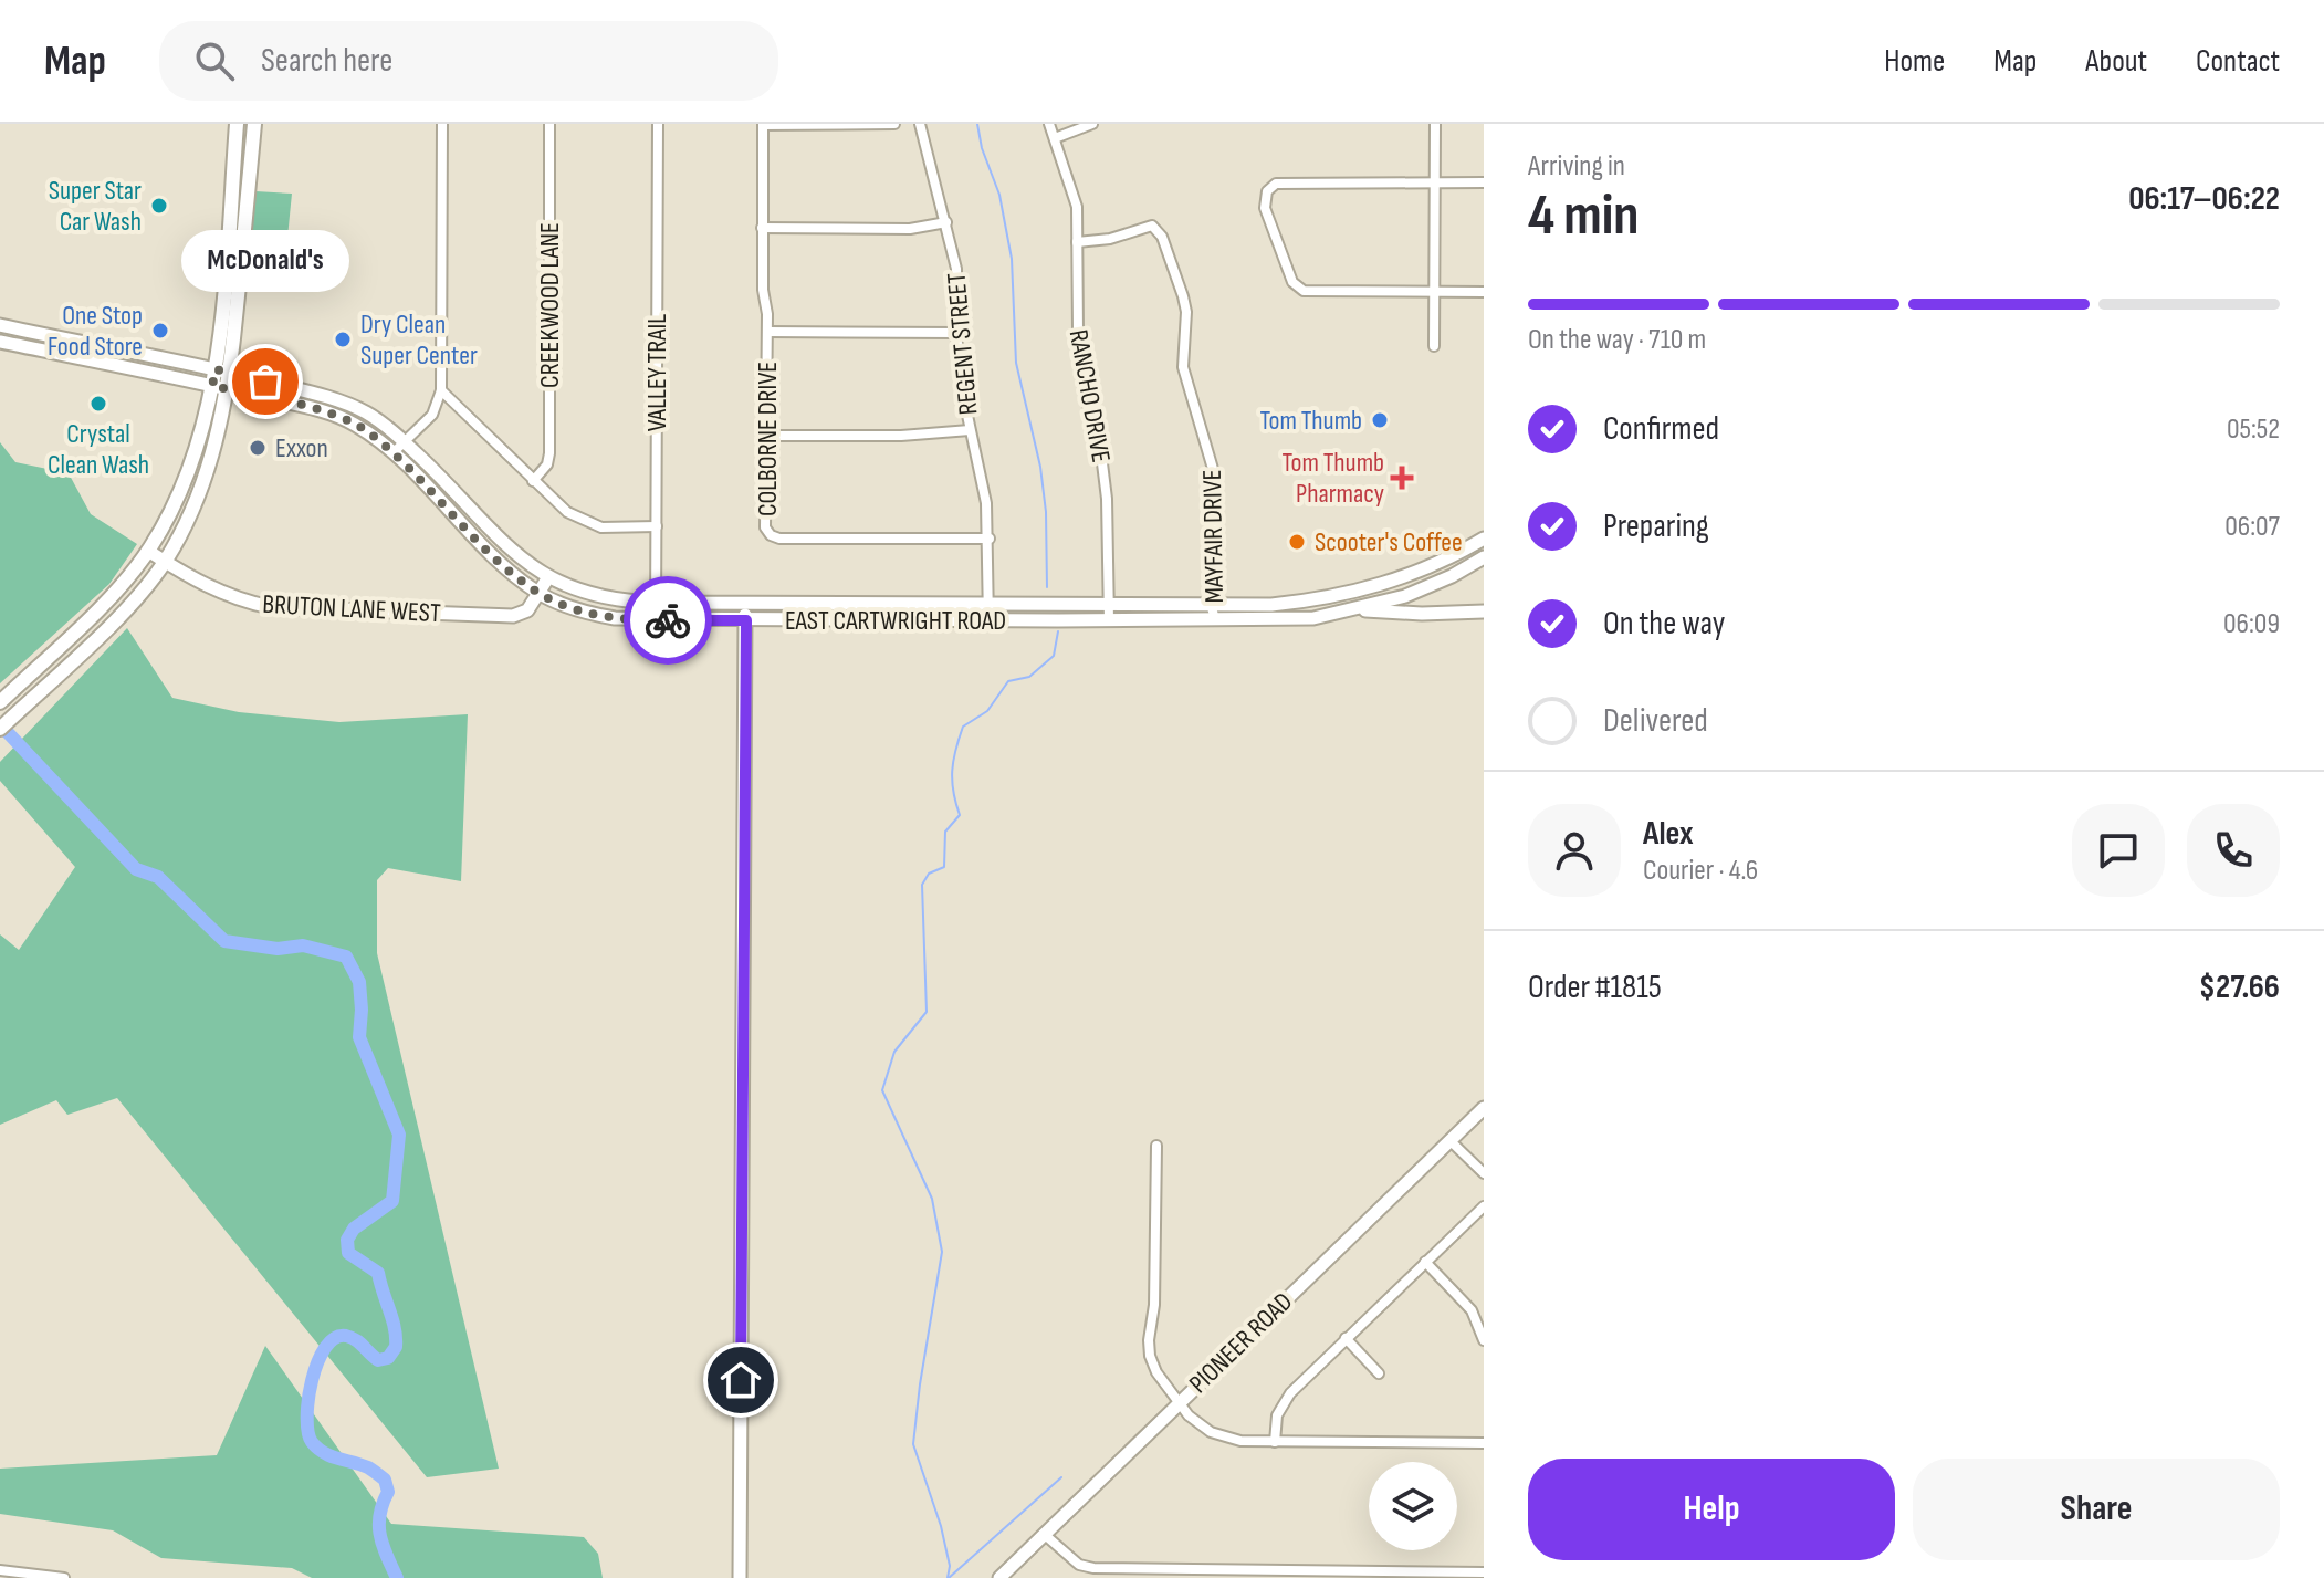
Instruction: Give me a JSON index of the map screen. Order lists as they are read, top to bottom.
{
  "streets": {
    "main road": ["BRUTON LANE WEST", "EAST CARTWRIGHT ROAD", "PIONEER ROAD"],
    "street": [
      "CREEKWOOD LANE",
      "REGENT STREET",
      "VALLEY TRAIL",
      "RANCHO DRIVE",
      "COLBORNE DRIVE",
      "MAYFAIR DRIVE"
    ]
  },
  "crossings": [
    ["REGENT STREET", "COLBORNE DRIVE"],
    ["REGENT STREET", "EAST CARTWRIGHT ROAD"],
    ["VALLEY TRAIL", "EAST CARTWRIGHT ROAD"],
    ["RANCHO DRIVE", "MAYFAIR DRIVE"],
    ["RANCHO DRIVE", "EAST CARTWRIGHT ROAD"],
    ["MAYFAIR DRIVE", "EAST CARTWRIGHT ROAD"],
    ["BRUTON LANE WEST", "EAST CARTWRIGHT ROAD"]
  ],
  "places": {
    "other": [
      "Super Star Car Wash",
      "One Stop Food Store",
      "Dry Clean Super Center",
      "McDonald's",
      "Crystal Clean Wash",
      "Tom Thumb",
      "Exxon",
      "Scooter's Coffee"
    ],
    "health": ["Tom Thumb Pharmacy"]
  },
  "page": {
    "header": "Map",
    "search": "Search here",
    "nav": [
      "Home",
      "Map",
      "About",
      "Contact"
    ],
    "heading": ["4 min", "Arriving in", "06:17–06:22"],
    "panel": [
      "Alex",
      "Courier · 4.6",
      "Order #1815",
      "$27.66"
    ],
    "bubble": "McDonald's",
    "bar": "On the way · 710 m",
    "list": [
      ["Confirmed", "05:52"],
      ["Preparing", "06:07"],
      ["On the way", "06:09"],
      "Delivered"
    ],
    "buttons": ["Help", "Share"]
  }
}
